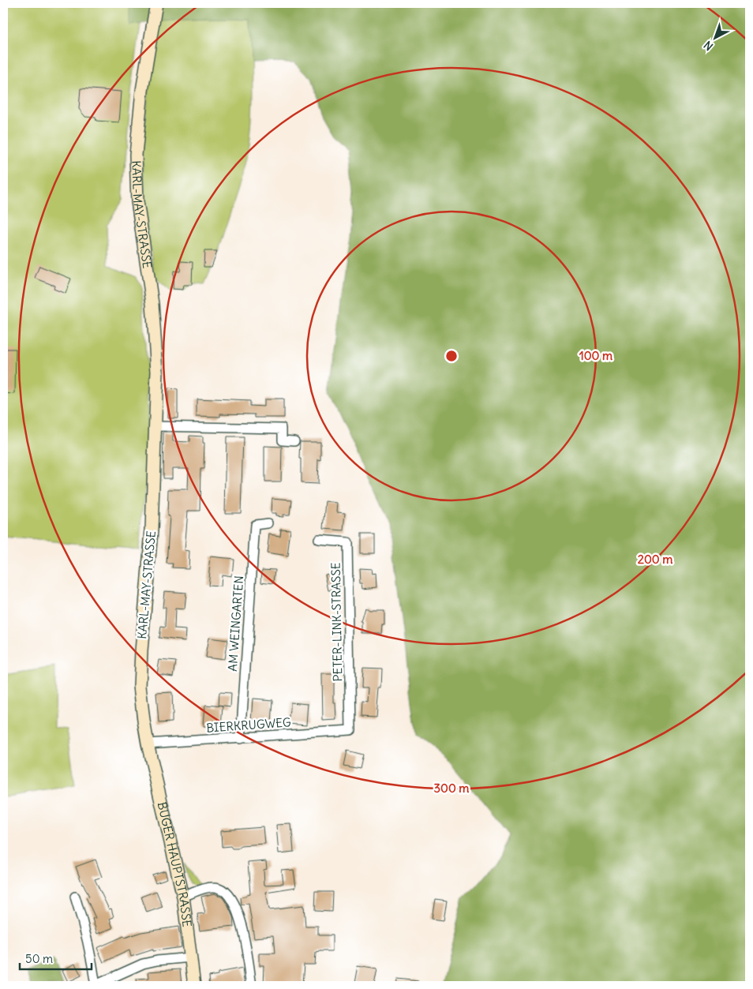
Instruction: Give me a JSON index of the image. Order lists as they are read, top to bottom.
{
  "streets": {
    "street": [
      "KARL-MAY-STRASSE",
      "PETER-LINK-STRASSE",
      "AM WEINGARTEN",
      "BIERKRUGWEG",
      "BUGER HAUPTSTRASSE"
    ]
  },
  "crossings": [
    ["KARL-MAY-STRASSE", "BIERKRUGWEG"],
    ["KARL-MAY-STRASSE", "BUGER HAUPTSTRASSE"],
    ["PETER-LINK-STRASSE", "BIERKRUGWEG"],
    ["AM WEINGARTEN", "BIERKRUGWEG"],
    ["BIERKRUGWEG", "BUGER HAUPTSTRASSE"]
  ],
  "scale_bar": "50 m",
  "north": "bottom left",
  "rings": ["100 m", "200 m", "300 m"]
}
